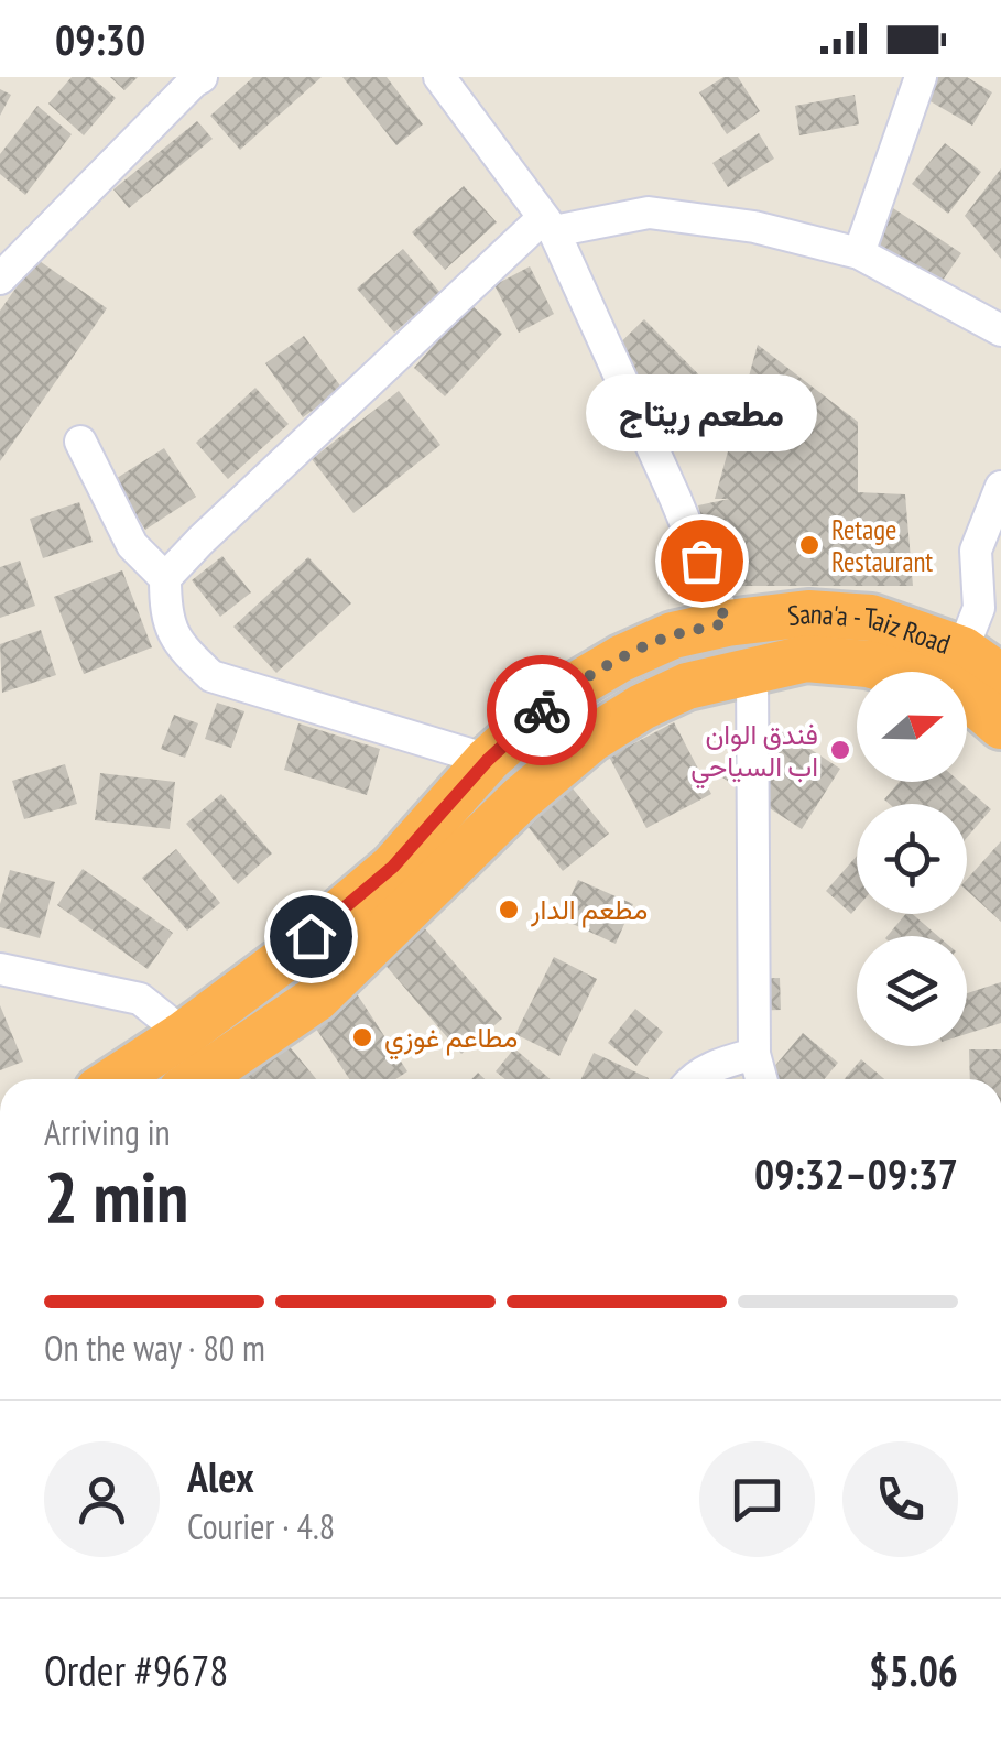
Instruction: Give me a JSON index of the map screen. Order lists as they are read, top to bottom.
{
  "streets": {
    "highway": ["Sana'a - Taiz Road"]
  },
  "places": [
    "Retage Restaurant",
    "مطعم ريتاج",
    "فندق الوان اب السياحي",
    "مطعم الدار",
    "مطاعم غوزي"
  ],
  "north": "right",
  "page": {
    "status": "09:30",
    "bubble": "مطعم ريتاج",
    "heading": ["2 min", "Arriving in", "09:32–09:37"],
    "panel": [
      "Alex",
      "Courier · 4.8",
      "Order #9678",
      "$5.06"
    ],
    "bar": "On the way · 80 m"
  }
}
